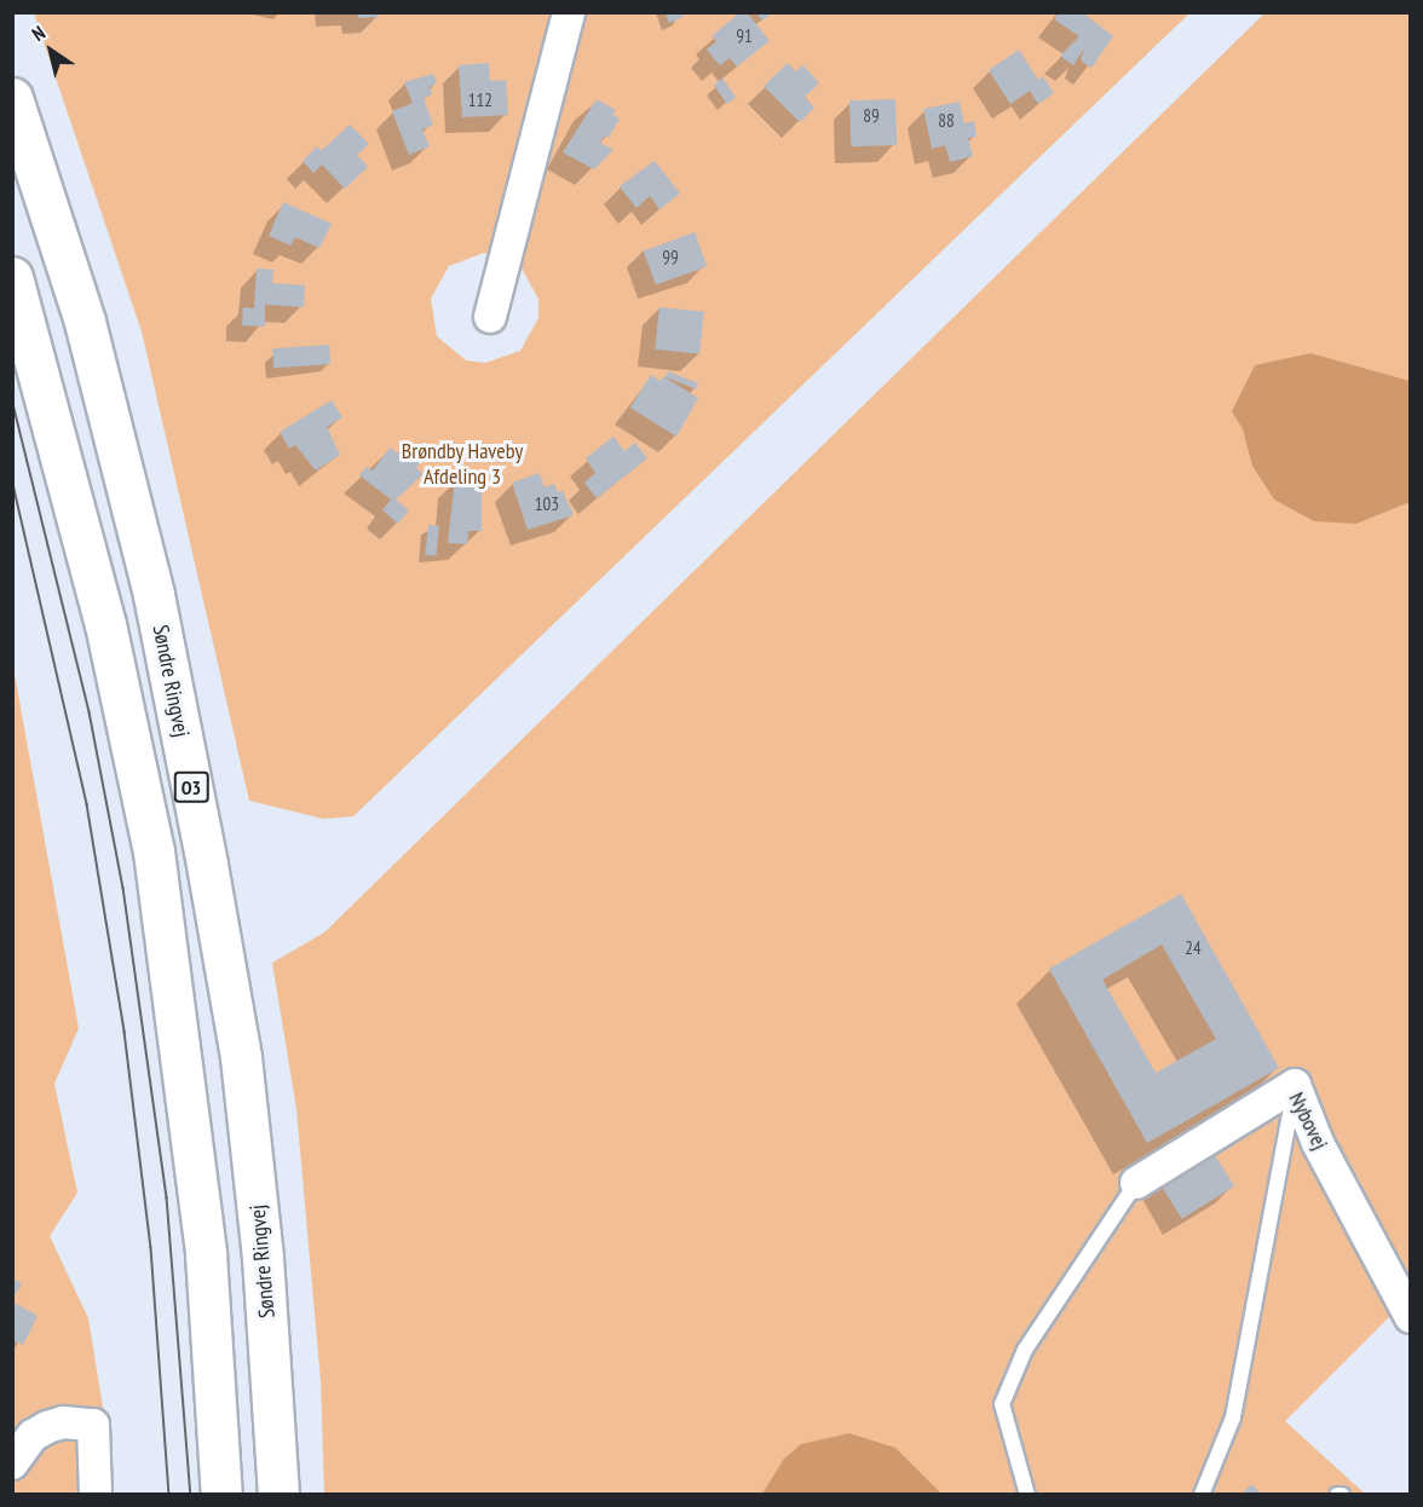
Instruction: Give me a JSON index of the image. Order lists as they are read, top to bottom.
{
  "streets": {
    "main road": ["Søndre Ringvej", "O3"],
    "street": ["Nybovej"]
  },
  "parks": ["Brøndby Haveby Afdeling 3"],
  "house_numbers": [
    "91",
    "112",
    "89",
    "88",
    "99",
    "103",
    "24"
  ],
  "north": "top left"
}
